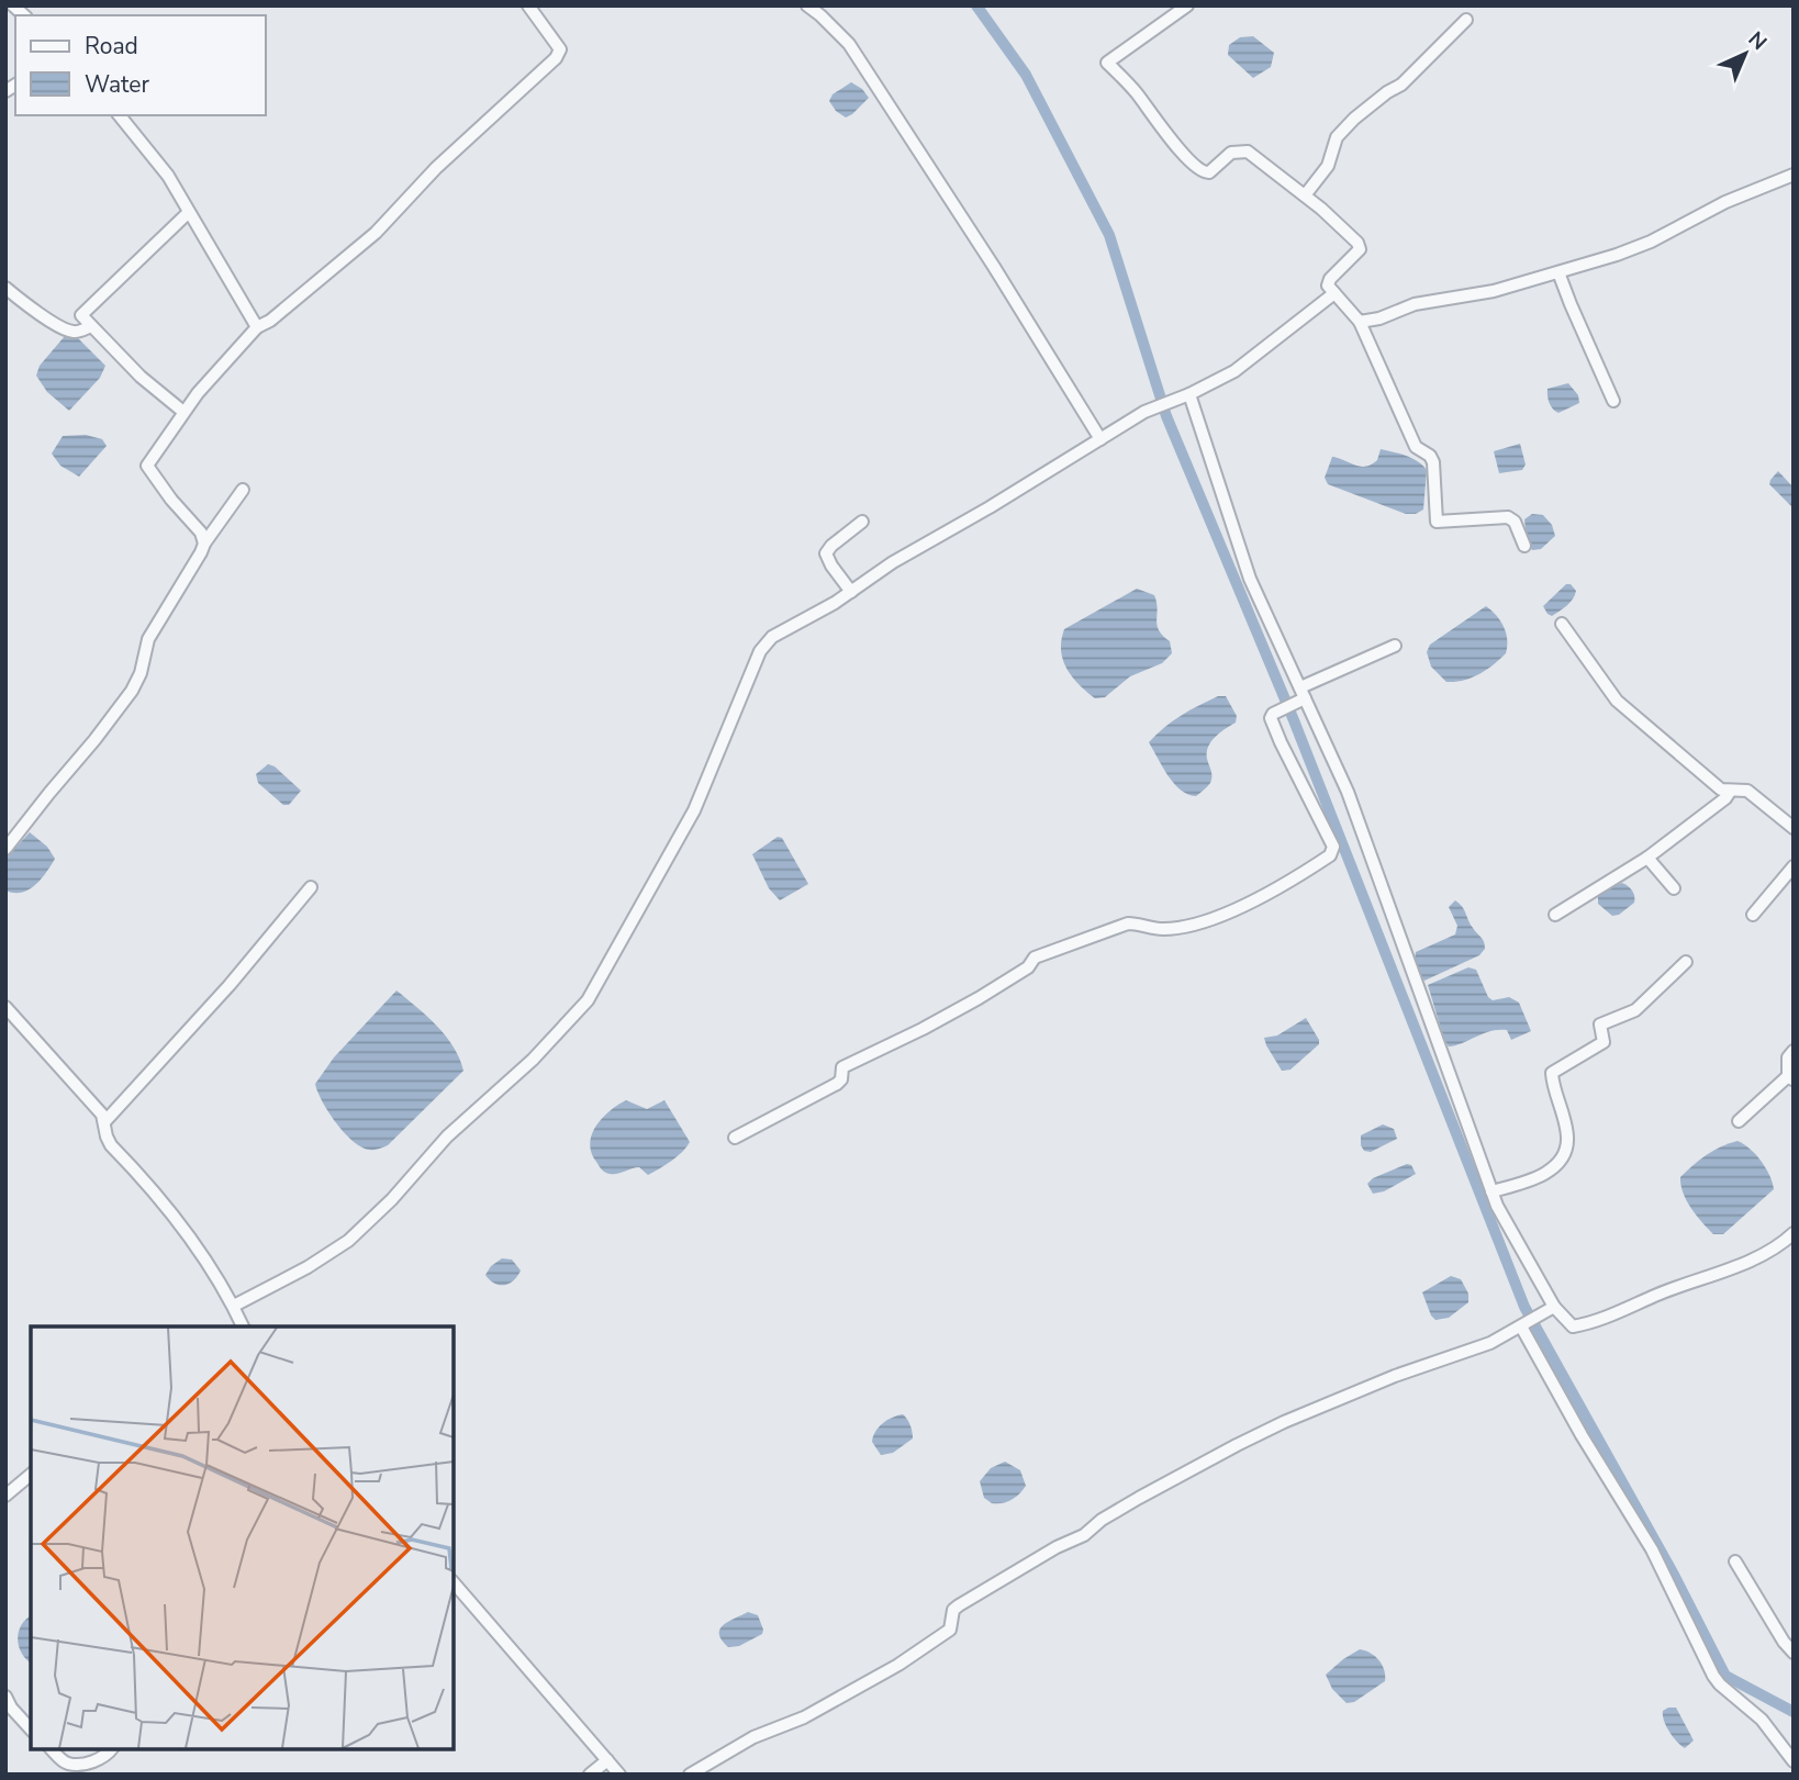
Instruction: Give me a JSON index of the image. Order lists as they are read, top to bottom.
{
  "legend": ["Road", "Water"],
  "north": "top right"
}
